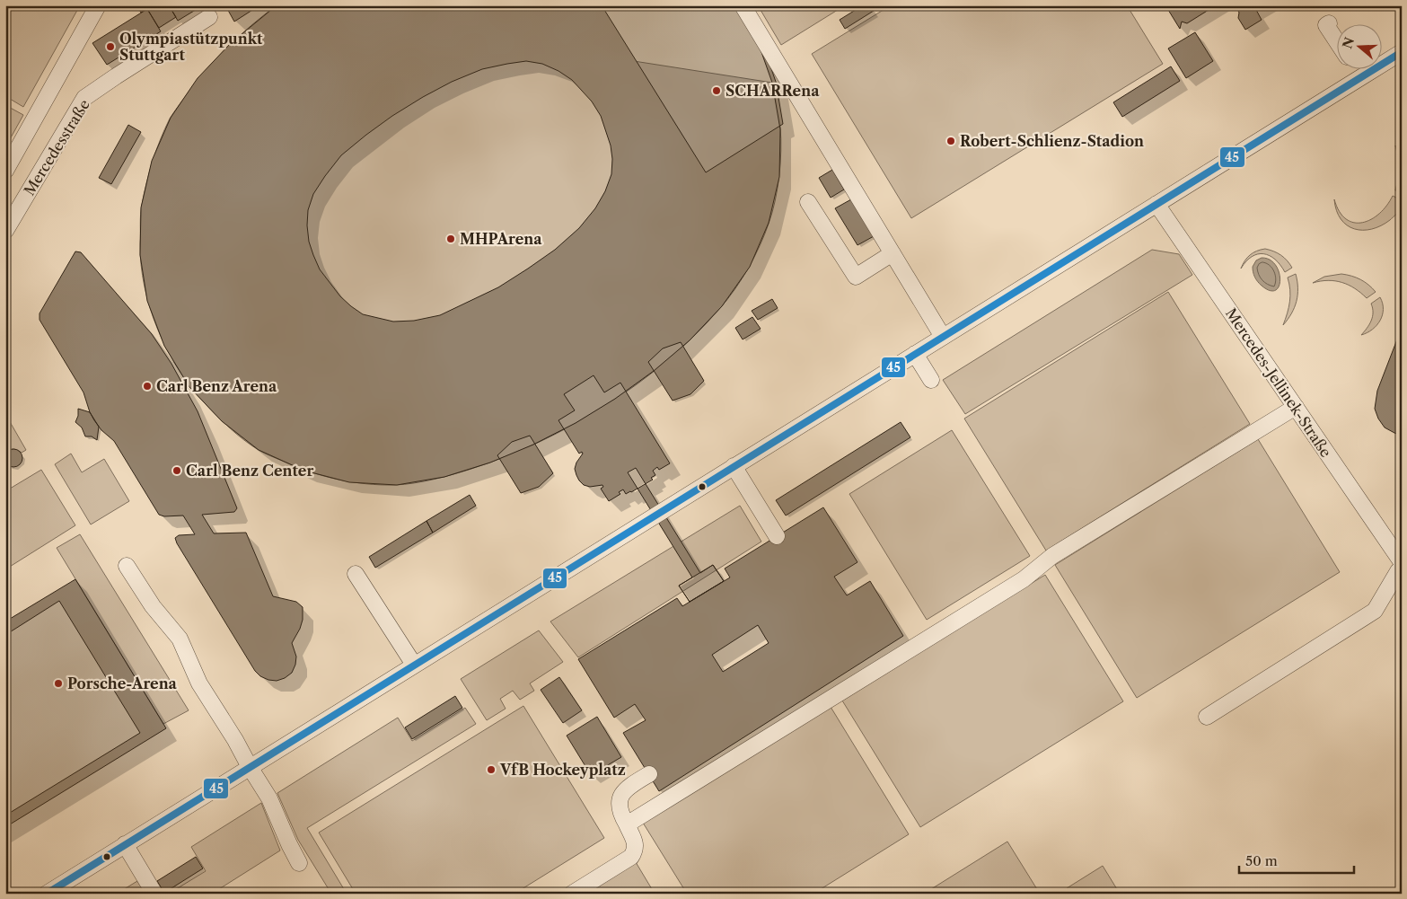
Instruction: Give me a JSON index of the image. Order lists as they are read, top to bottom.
{
  "streets": {
    "street": ["Mercedesstraße", "Mercedes-Jellinek-Straße"]
  },
  "places": [
    "Olympiastützpunkt Stuttgart",
    "SCHARRena",
    "Robert-Schlienz-Stadion",
    "MHPArena",
    "Carl Benz Arena",
    "Carl Benz Center",
    "Porsche-Arena",
    "VfB Hockeyplatz"
  ],
  "lines": ["transit line 45"],
  "scale_bar": "50 m",
  "north": "left"
}
